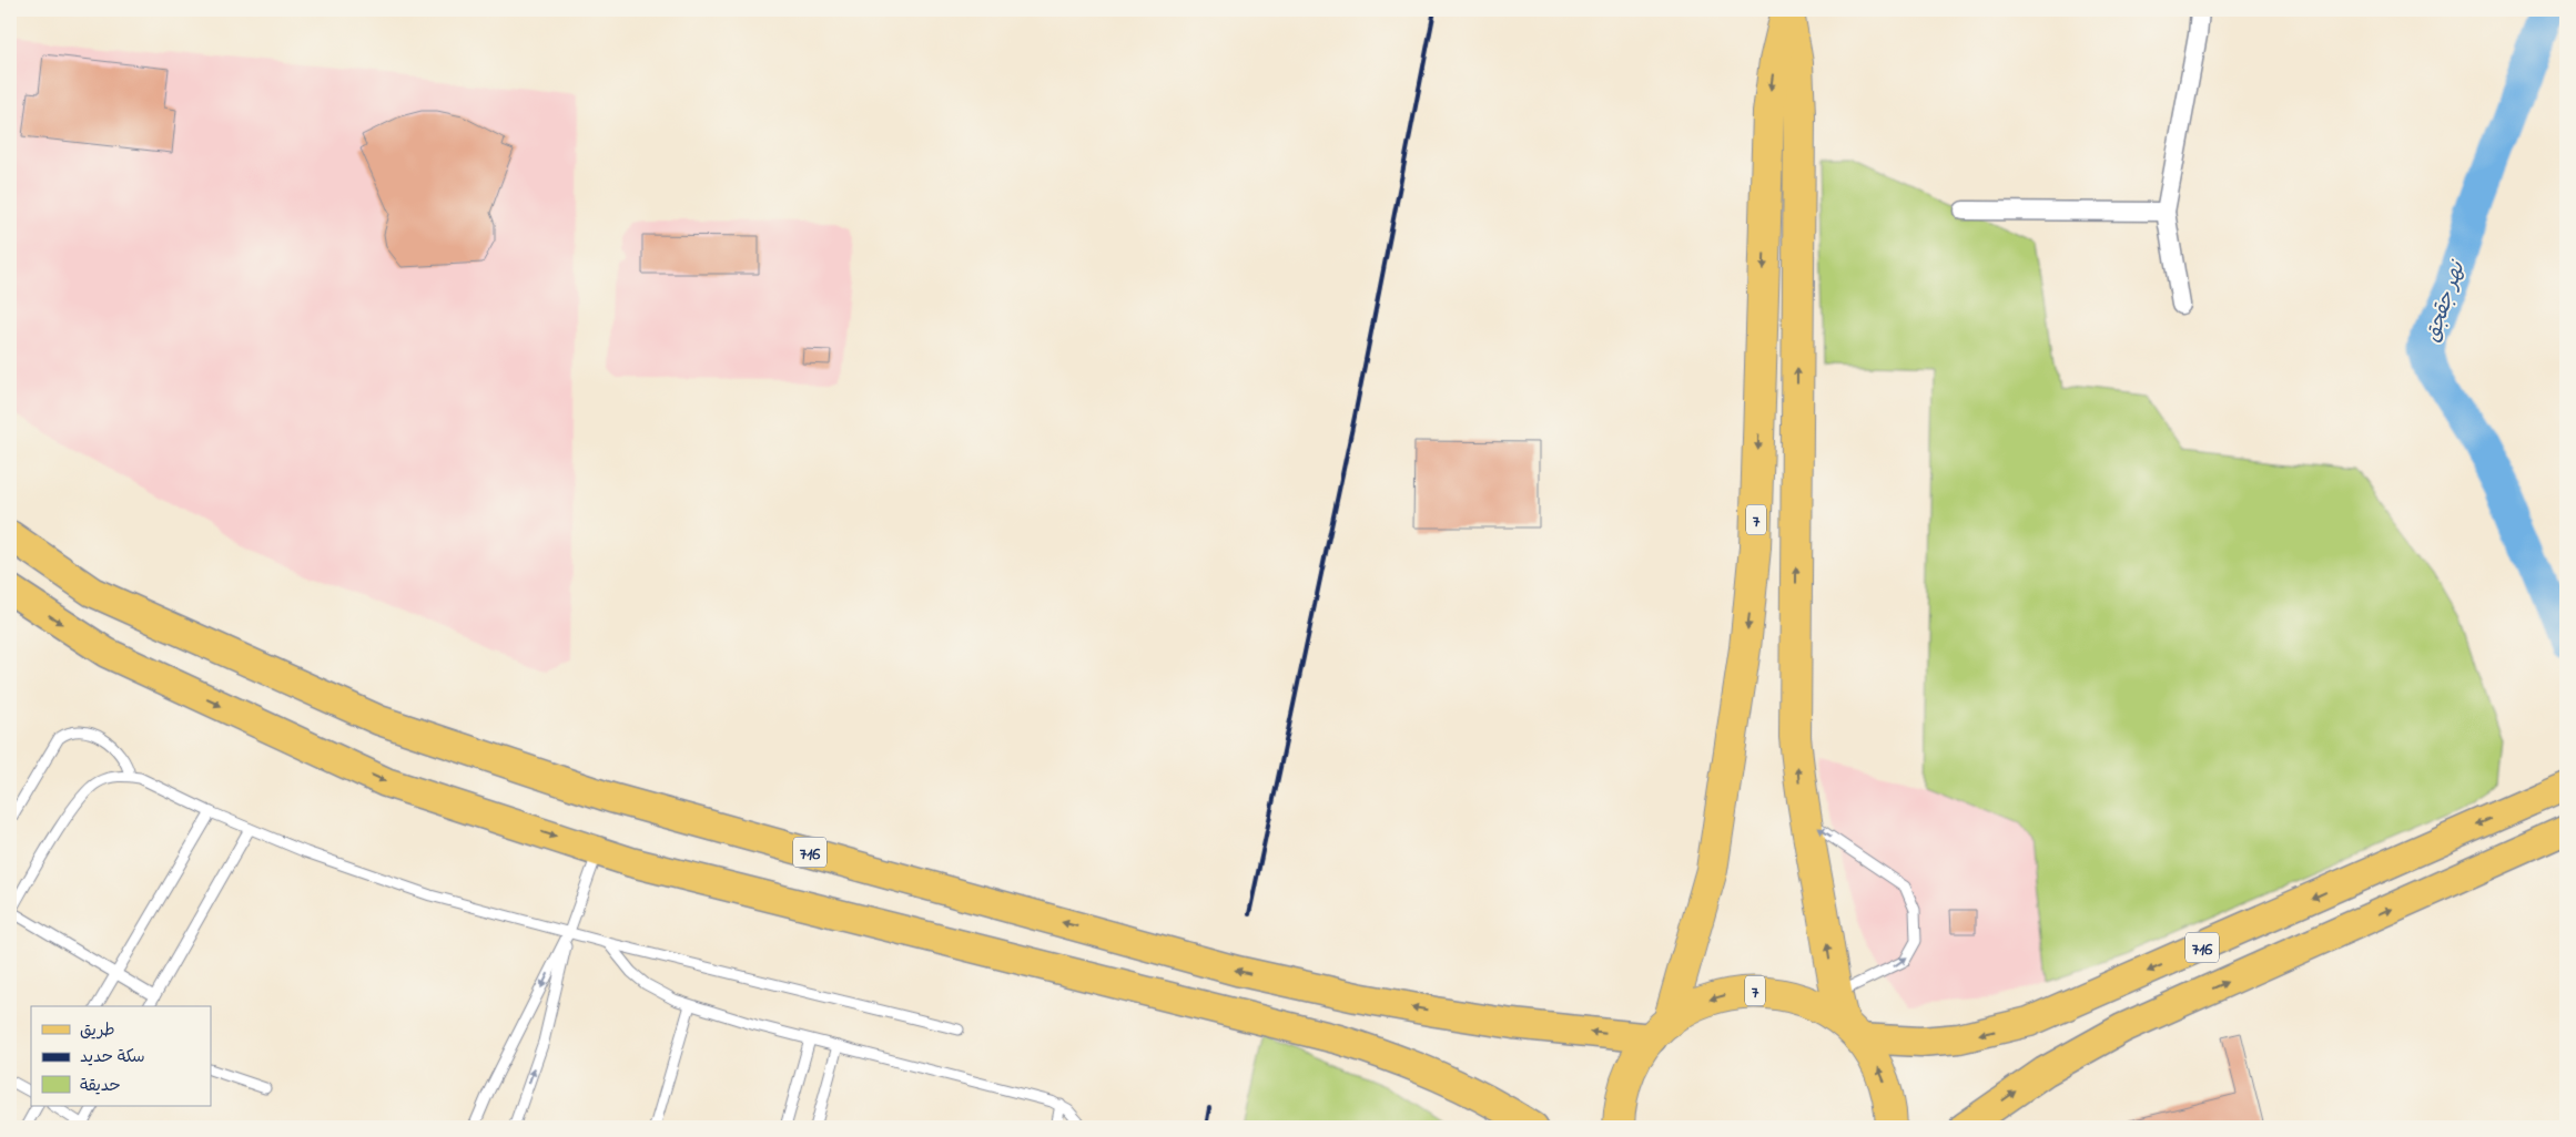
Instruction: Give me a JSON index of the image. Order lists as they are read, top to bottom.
{
  "streets": {
    "highway": ["7"],
    "main road": ["716"]
  },
  "crossings": [
    ["7", "716"]
  ],
  "water": ["نهر جقجق"],
  "legend": ["طريق", "سكة حديد", "حديقة"]
}
